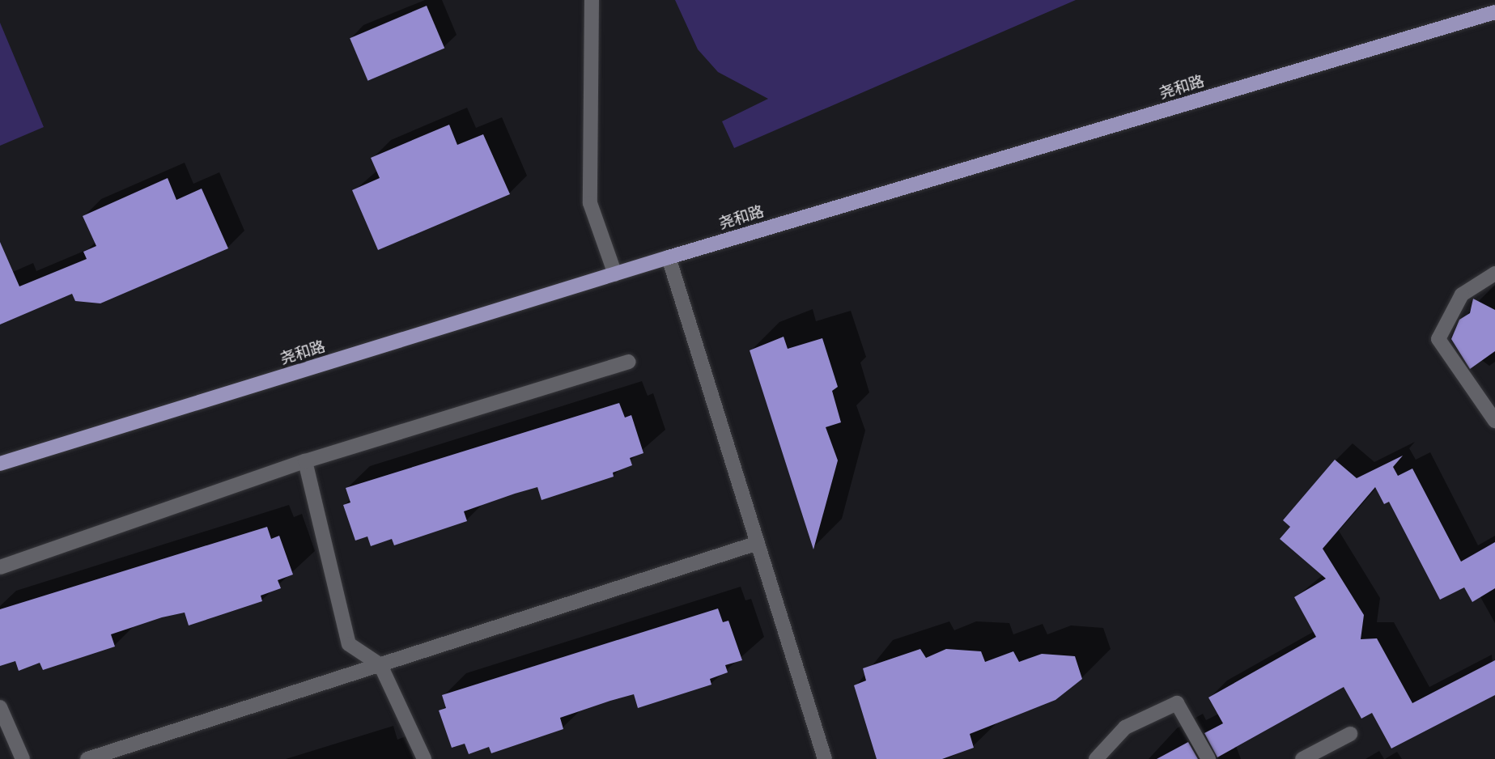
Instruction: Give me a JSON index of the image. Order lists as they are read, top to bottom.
{
  "streets": {
    "main road": ["尧和路"]
  }
}
